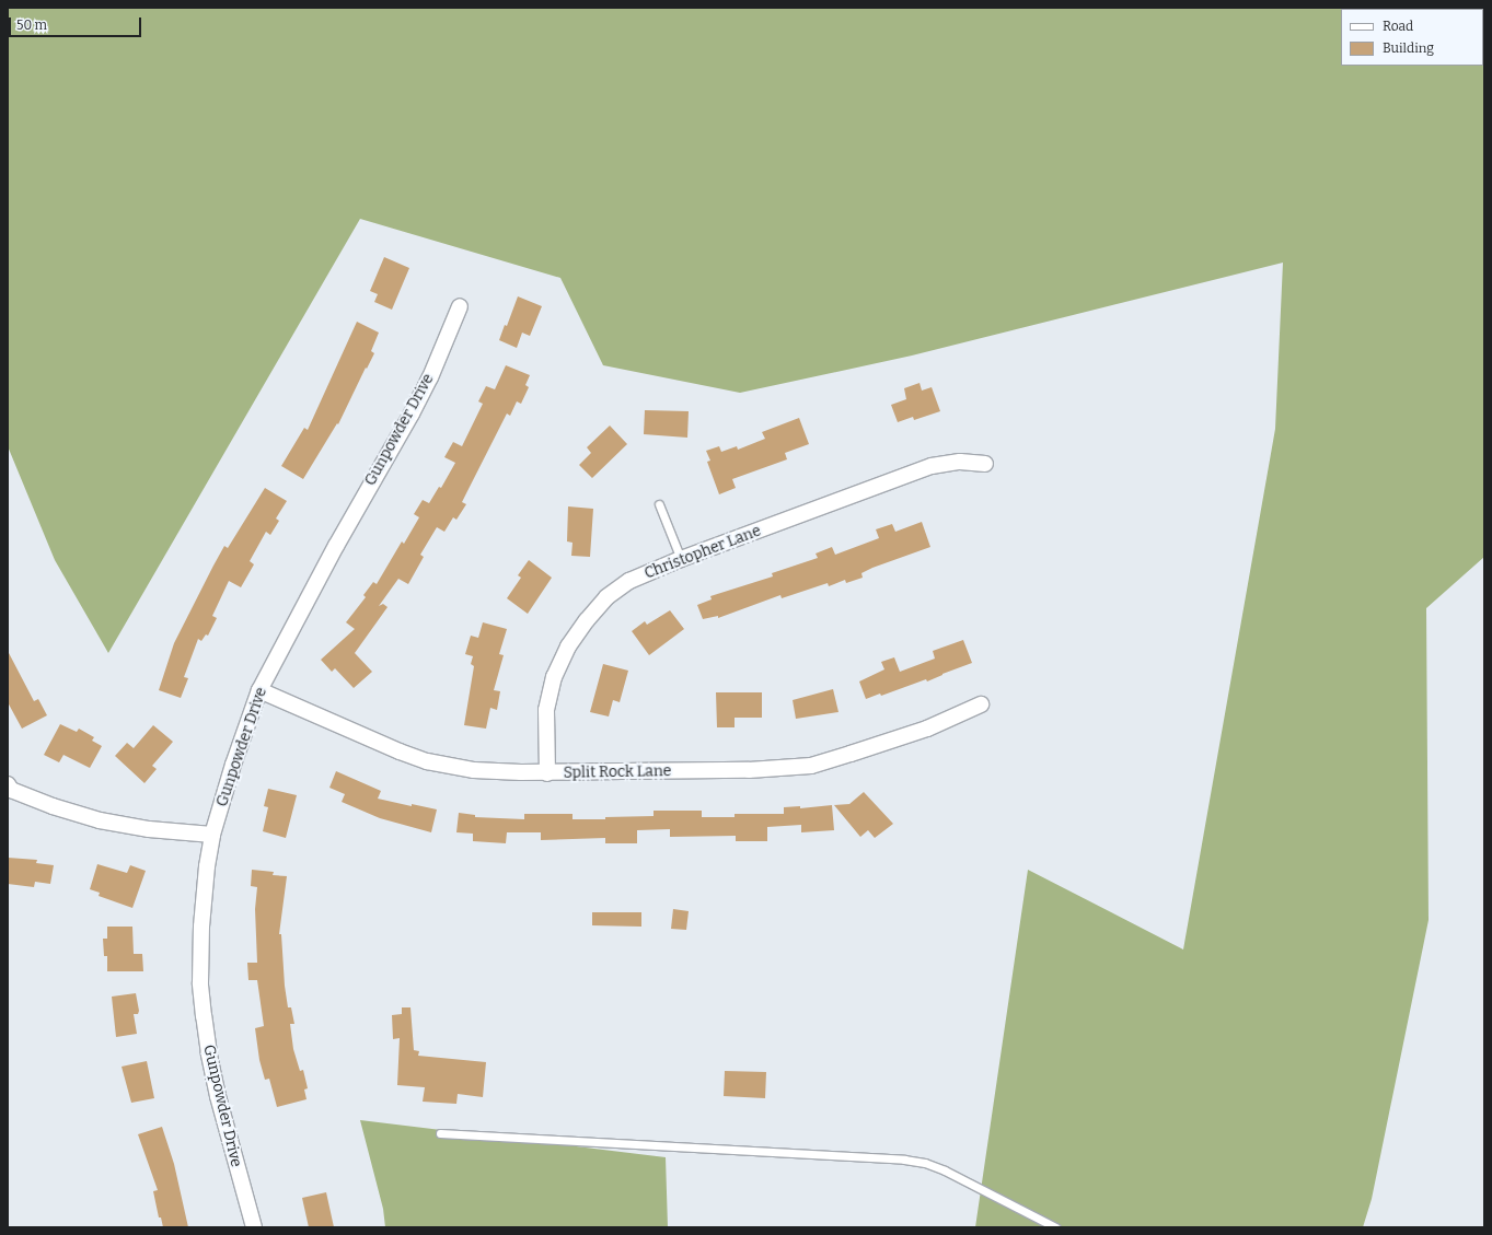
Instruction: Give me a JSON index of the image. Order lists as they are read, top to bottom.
{
  "streets": {
    "street": ["Gunpowder Drive", "Christopher Lane", "Split Rock Lane"]
  },
  "crossings": [
    ["Gunpowder Drive", "Split Rock Lane"],
    ["Christopher Lane", "Split Rock Lane"]
  ],
  "legend": ["Road", "Building"],
  "scale_bar": "50 m"
}
